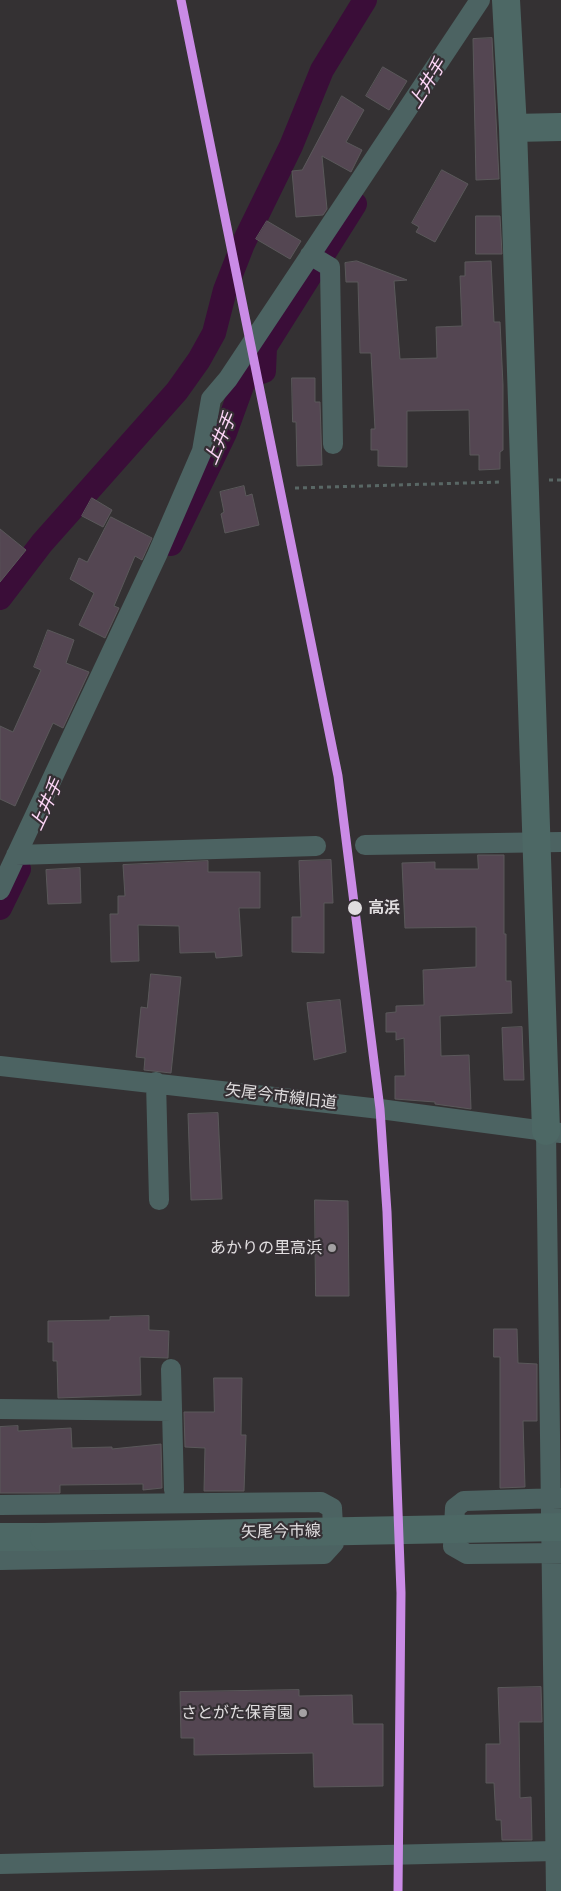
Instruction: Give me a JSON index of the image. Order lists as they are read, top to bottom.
{
  "streets": {
    "street": ["矢尾今市線旧道", "矢尾今市線"]
  },
  "water": ["上井手"],
  "places": ["高浜", "あかりの里高浜", "さとがた保育園"]
}
